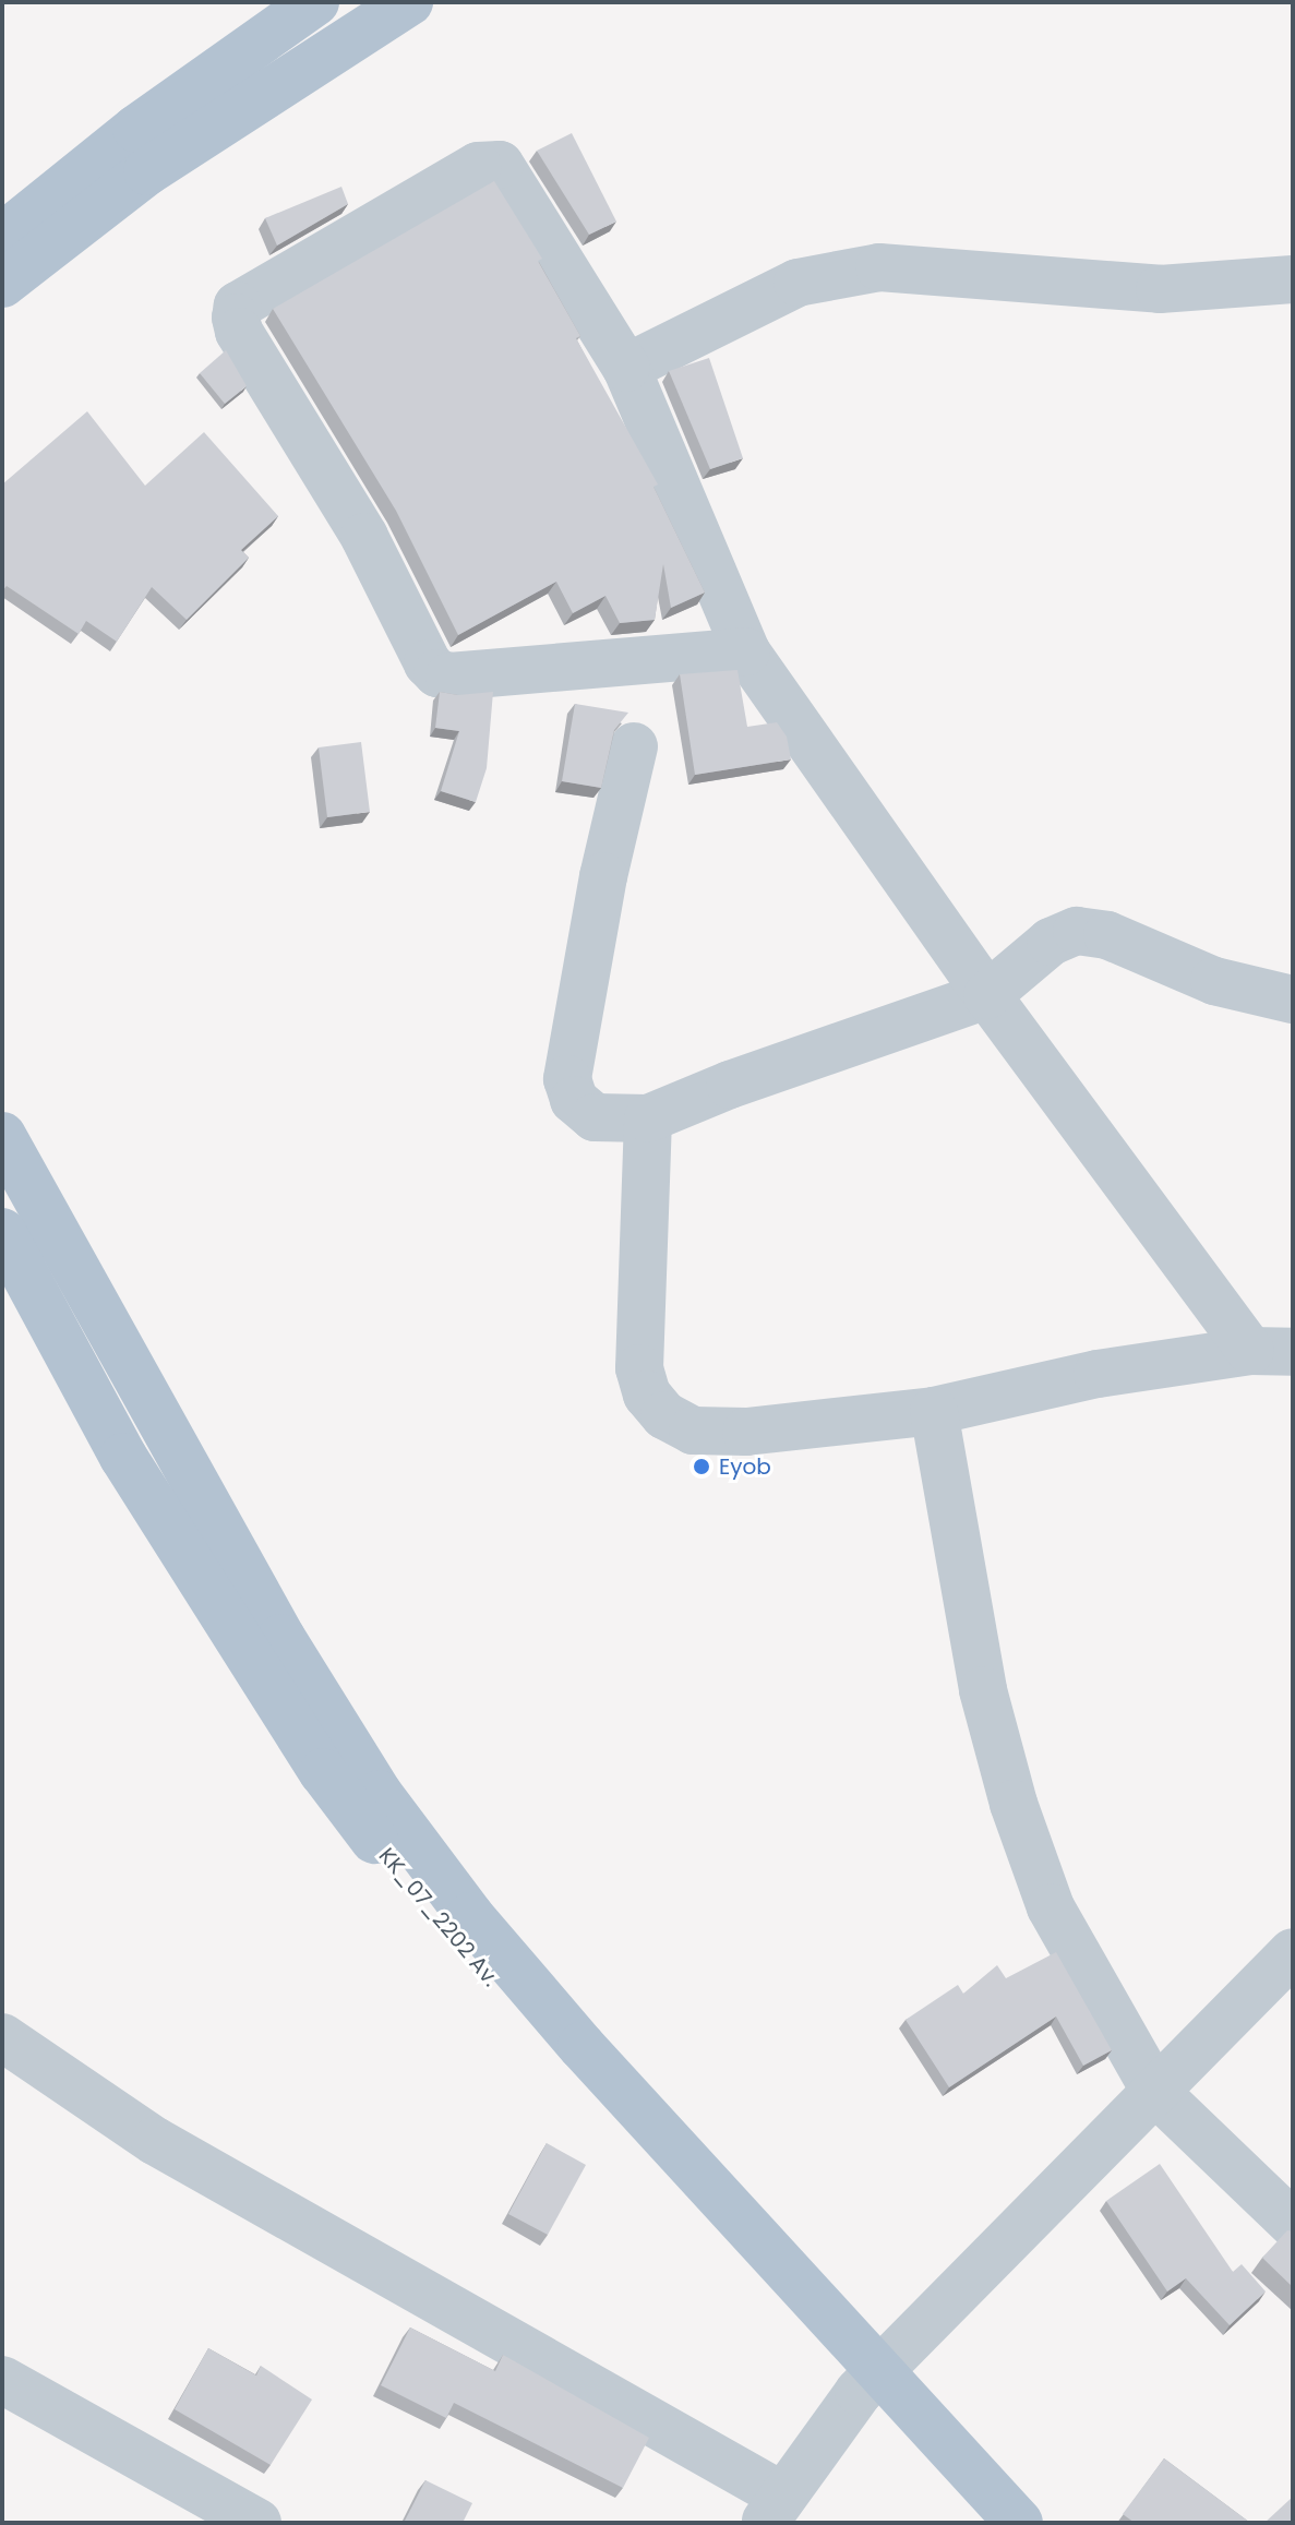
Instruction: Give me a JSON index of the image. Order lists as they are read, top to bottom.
{
  "streets": {
    "main road": ["KK_07_2202 Av."]
  },
  "places": ["Eyob"]
}
